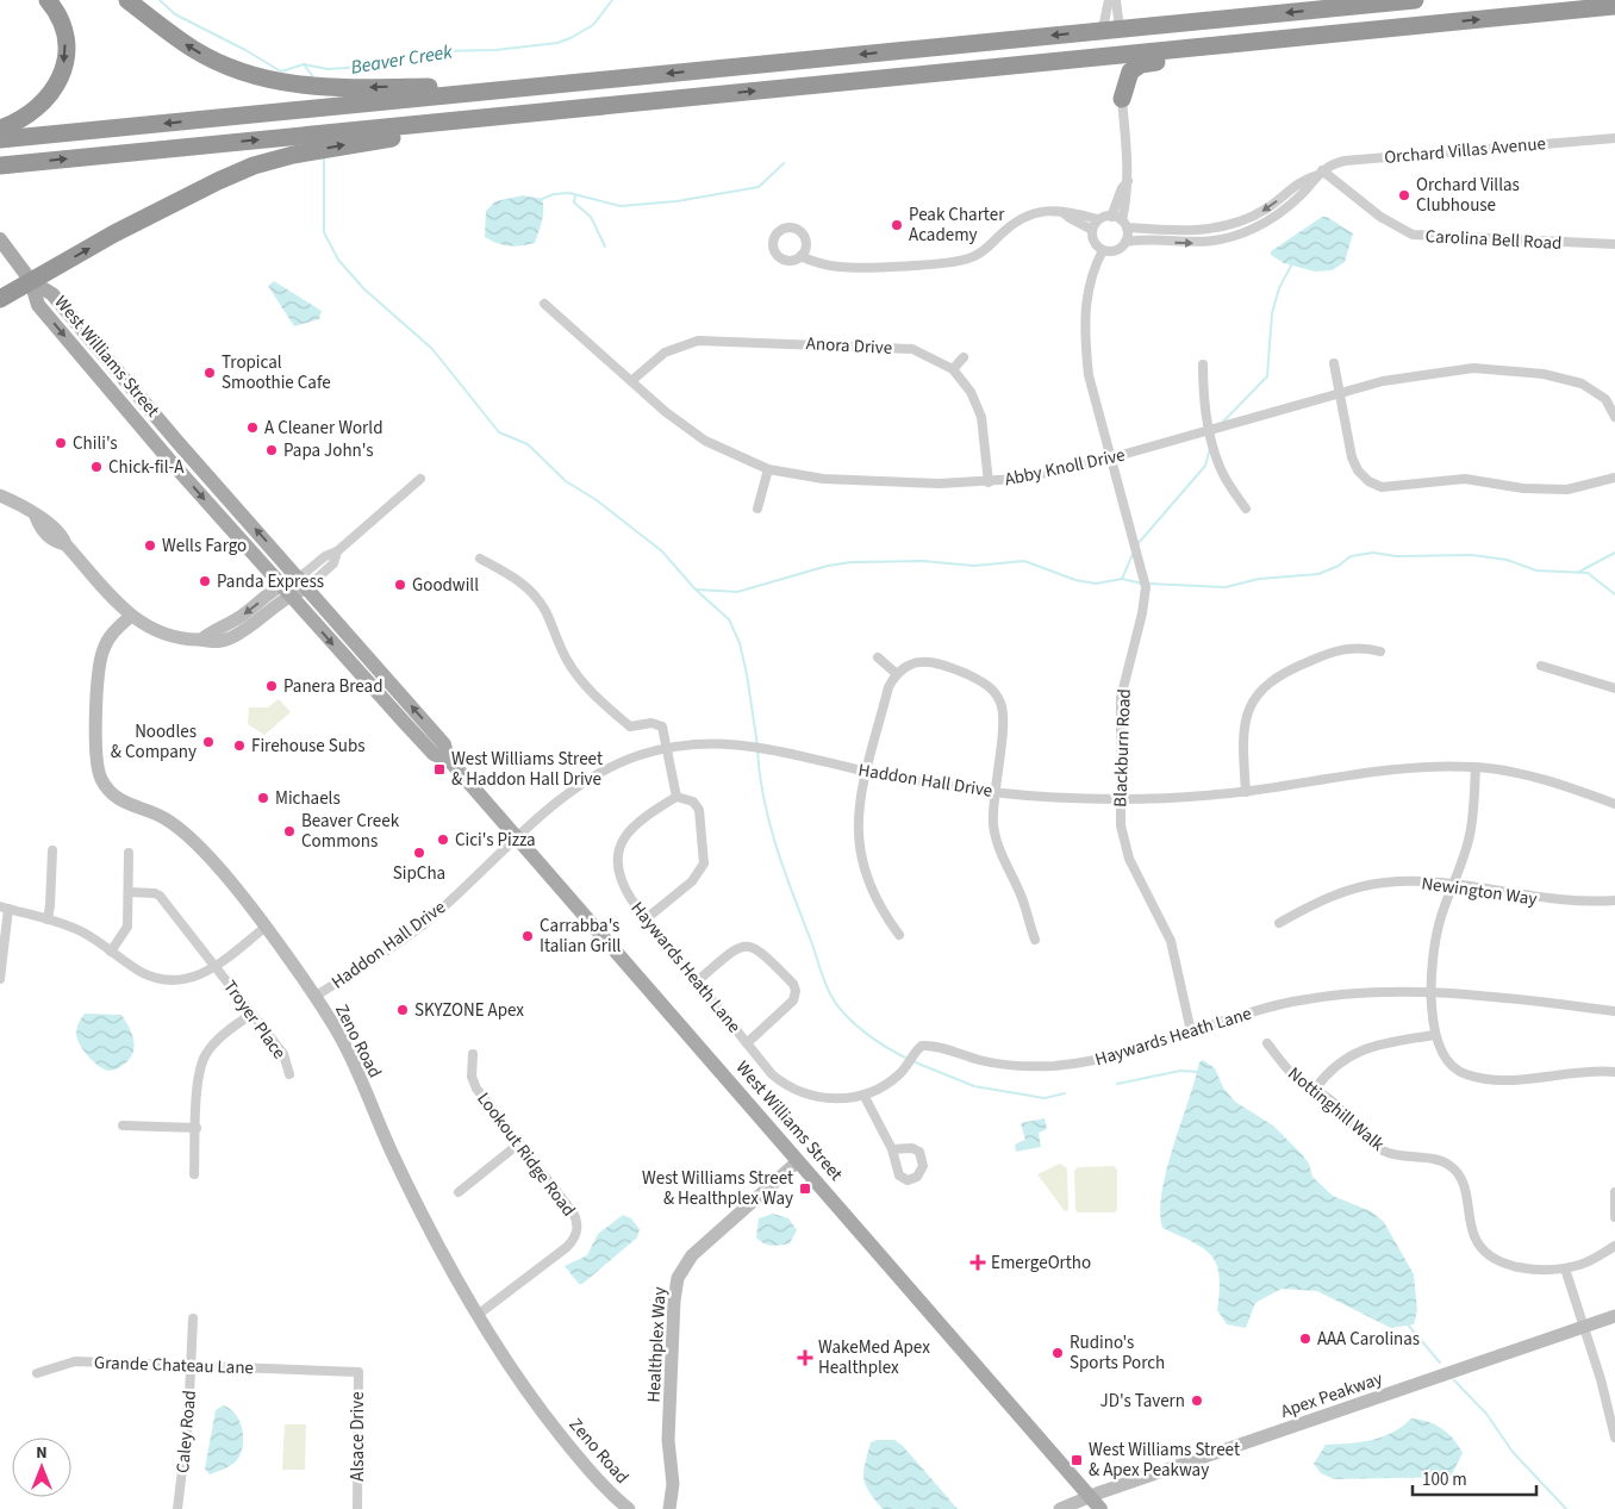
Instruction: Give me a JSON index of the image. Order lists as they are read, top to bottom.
{
  "streets": {
    "main road": ["West Williams Street"],
    "street": [
      "Orchard Villas Avenue",
      "Carolina Bell Road",
      "Anora Drive",
      "Abby Knoll Drive",
      "Blackburn Road",
      "Haddon Hall Drive",
      "Newington Way",
      "Haywards Heath Lane",
      "Troyer Place",
      "Zeno Road",
      "Nottinghill Walk",
      "Lookout Ridge Road",
      "Healthplex Way",
      "Grande Chateau Lane",
      "Apex Peakway",
      "Caley Road",
      "Alsace Drive"
    ]
  },
  "crossings": [
    ["Orchard Villas Avenue", "Carolina Bell Road"],
    ["Orchard Villas Avenue", "Blackburn Road"],
    ["Anora Drive", "Abby Knoll Drive"],
    ["West Williams Street", "Haddon Hall Drive"],
    ["West Williams Street", "Healthplex Way"],
    ["West Williams Street", "Apex Peakway"],
    ["Abby Knoll Drive", "Blackburn Road"],
    ["Blackburn Road", "Haddon Hall Drive"],
    ["Blackburn Road", "Haywards Heath Lane"],
    ["Haddon Hall Drive", "Zeno Road"],
    ["Zeno Road", "Lookout Ridge Road"],
    ["Grande Chateau Lane", "Caley Road"],
    ["Grande Chateau Lane", "Alsace Drive"]
  ],
  "water": ["Beaver Creek"],
  "places": {
    "other": [
      "Orchard Villas Clubhouse",
      "Peak Charter Academy",
      "Tropical Smoothie Cafe",
      "A Cleaner World",
      "Chili's",
      "Papa John's",
      "Chick-fil-A",
      "Wells Fargo",
      "Panda Express",
      "Goodwill",
      "Panera Bread",
      "Noodles & Company",
      "Firehouse Subs",
      "Michaels",
      "Beaver Creek Commons",
      "Cici's Pizza",
      "SipCha",
      "Carrabba's Italian Grill",
      "SKYZONE Apex",
      "AAA Carolinas",
      "Rudino's Sports Porch",
      "JD's Tavern"
    ],
    "transit": ["West Williams Street & Haddon Hall Drive", "West Williams Street & Healthplex Way", "West Williams Street & Apex Peakway"],
    "health": ["EmergeOrtho", "WakeMed Apex Healthplex"]
  },
  "scale_bar": "100 m",
  "north": "top"
}
